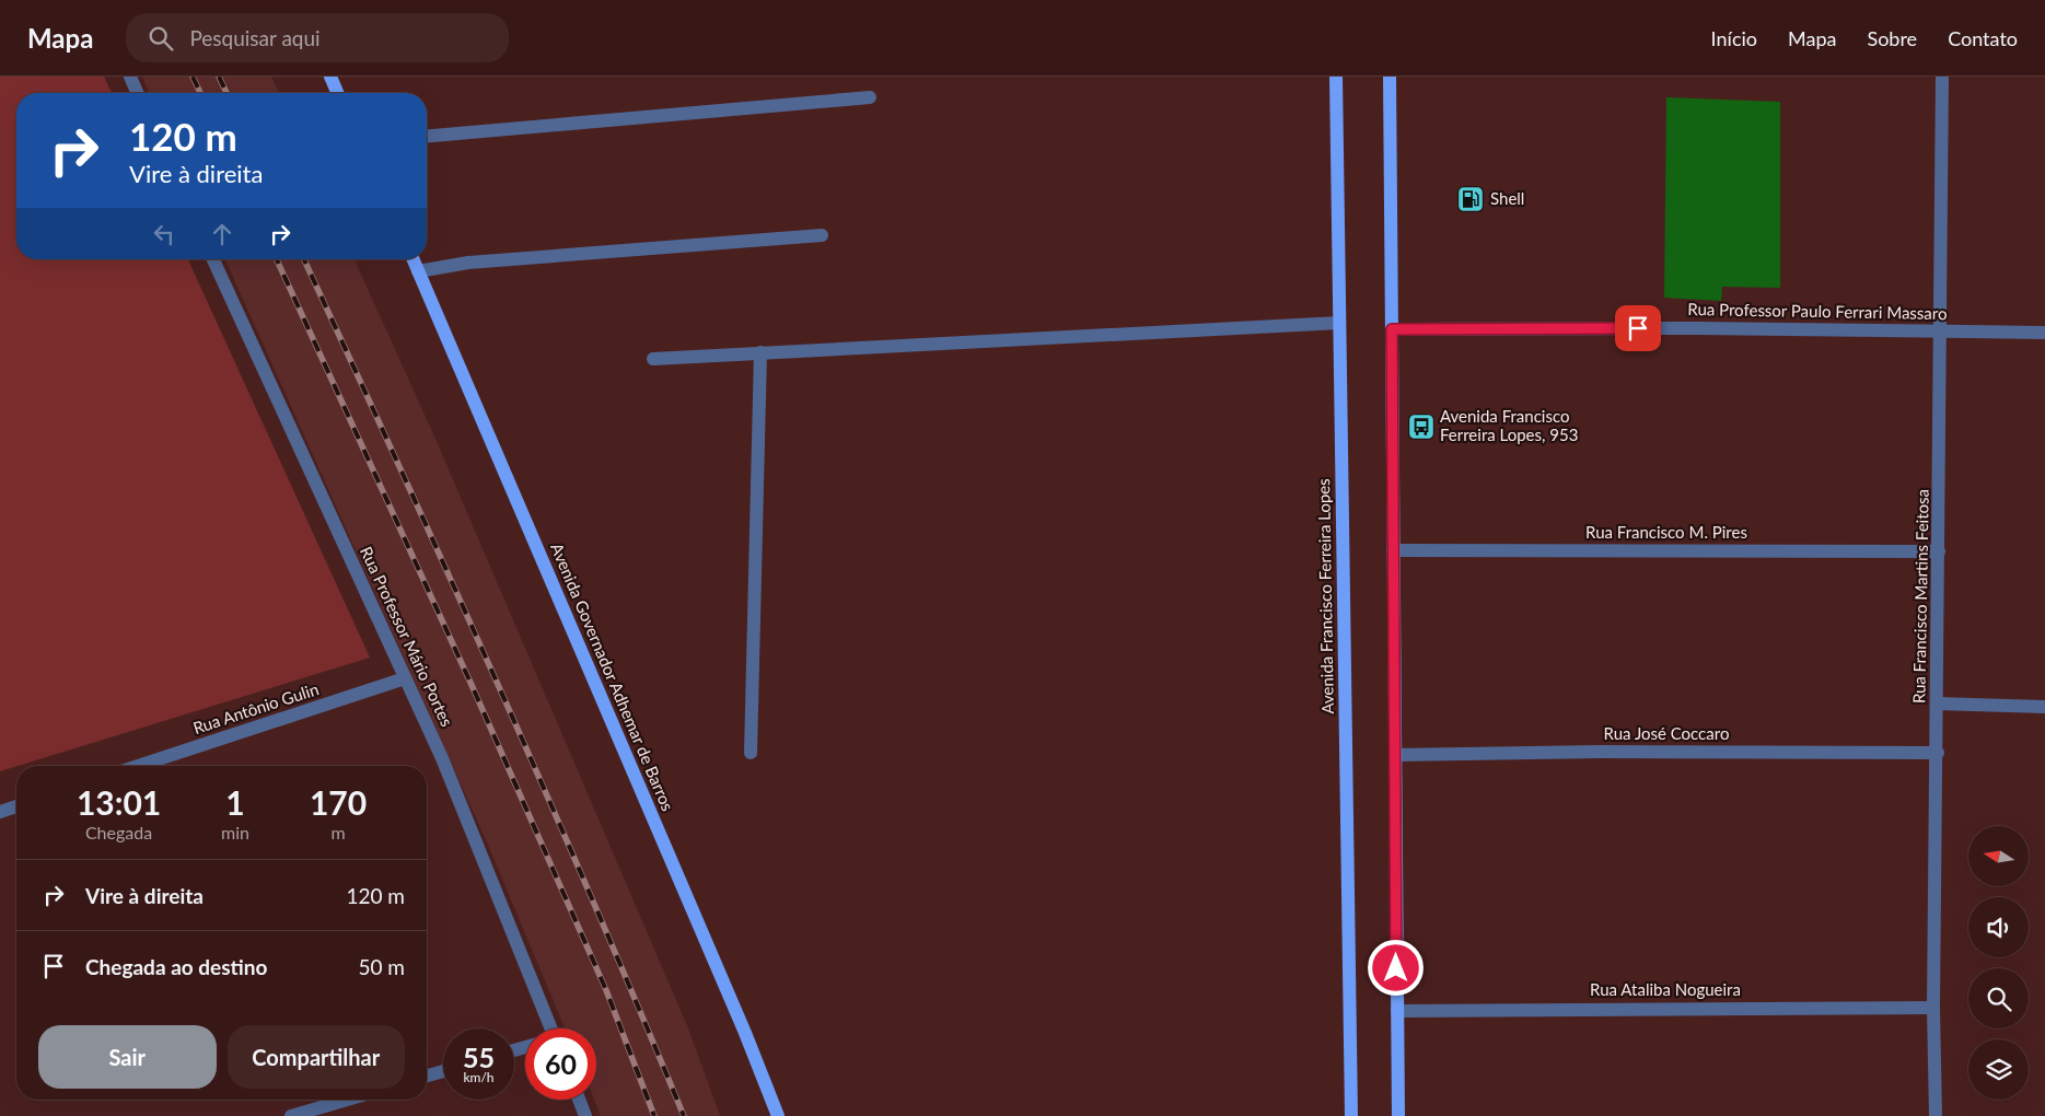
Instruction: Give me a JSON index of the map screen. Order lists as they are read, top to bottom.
{
  "streets": {
    "main road": ["Avenida Francisco Ferreira Lopes", "Avenida Governador Adhemar de Barros"],
    "street": [
      "Rua Professor Paulo Ferrari Massaro",
      "Rua Francisco M. Pires",
      "Rua Francisco Martins Feitosa",
      "Rua Professor Mário Portes",
      "Rua Antônio Gulin",
      "Rua José Coccaro",
      "Rua Ataliba Nogueira"
    ]
  },
  "crossings": [
    ["Rua Professor Paulo Ferrari Massaro", "Rua Francisco Martins Feitosa"],
    ["Rua Francisco M. Pires", "Rua Francisco Martins Feitosa"],
    ["Rua Francisco Martins Feitosa", "Rua José Coccaro"],
    ["Rua Francisco Martins Feitosa", "Rua Ataliba Nogueira"],
    ["Rua Professor Mário Portes", "Rua Antônio Gulin"]
  ],
  "places": {
    "fuel station": ["Shell"],
    "bus stop": ["Avenida Francisco Ferreira Lopes, 953"]
  },
  "north": "left",
  "page": {
    "header": "Mapa",
    "search": "Pesquisar aqui",
    "nav": [
      "Início",
      "Mapa",
      "Sobre",
      "Contato"
    ],
    "turn": ["120 m", "Vire à direita"],
    "eta": [
      "13:01",
      "Chegada",
      "1",
      "min",
      "170",
      "m"
    ],
    "list": [
      {
        "name": "Vire à direita",
        "value": "120 m"
      },
      {
        "name": "Chegada ao destino",
        "value": "50 m"
      }
    ],
    "buttons": ["Sair", "Compartilhar"],
    "speed": "55 km/h",
    "limit": "60"
  }
}
